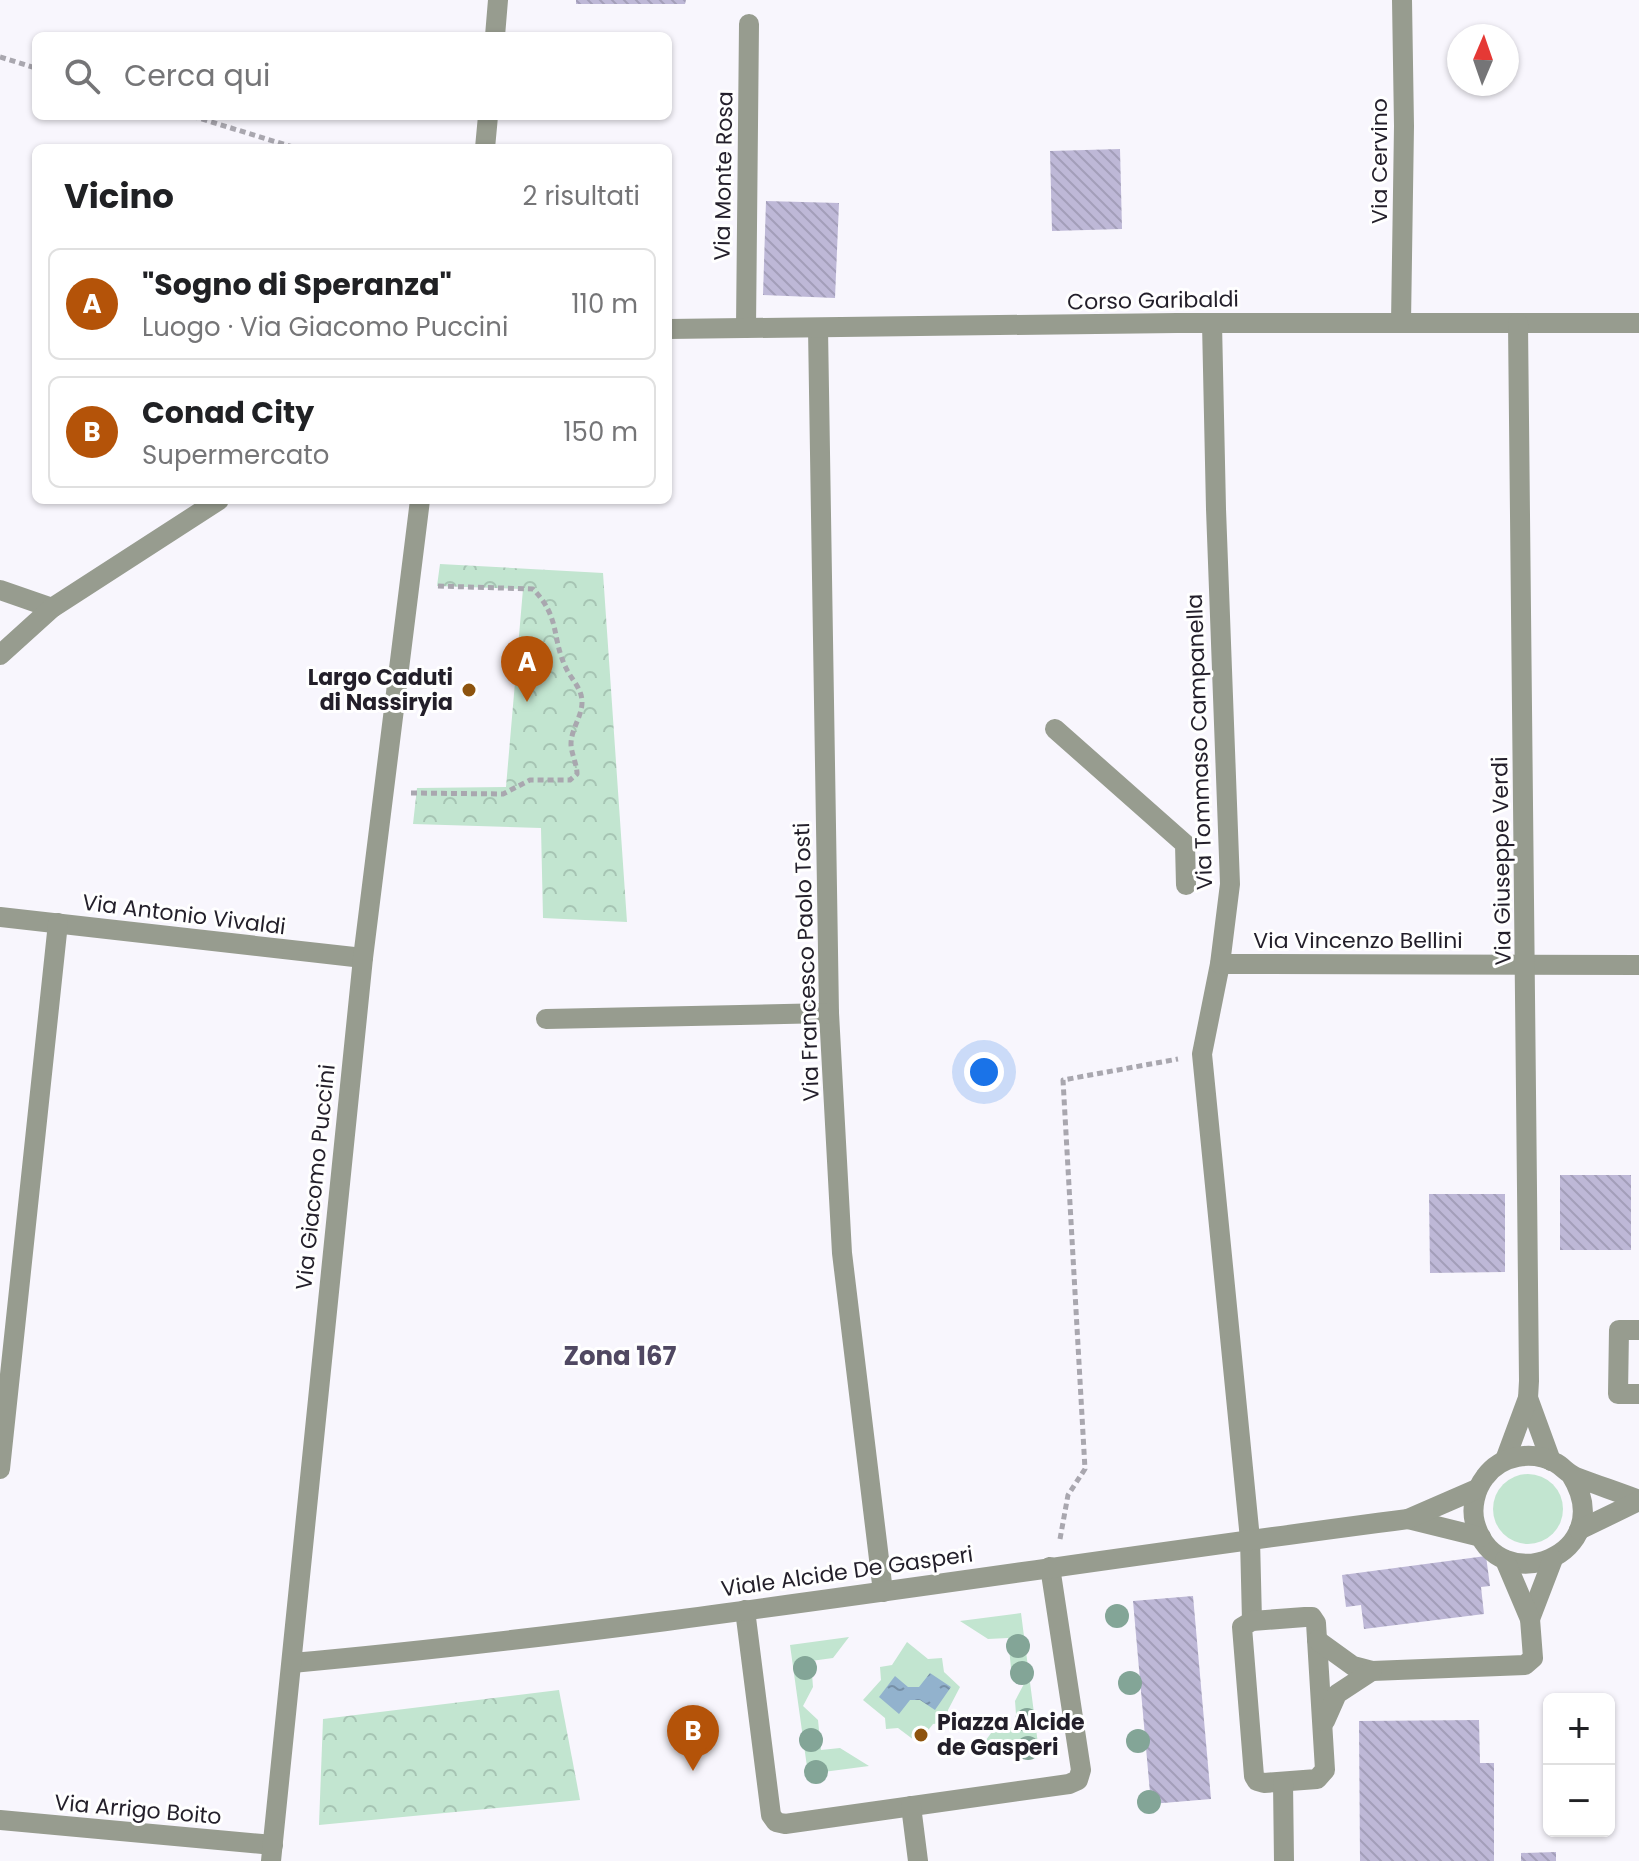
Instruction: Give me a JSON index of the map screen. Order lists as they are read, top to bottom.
{
  "streets": {
    "street": [
      "Via Cervino",
      "Via Monte Rosa",
      "Corso Garibaldi",
      "Via Tommaso Campanella",
      "Via Giuseppe Verdi",
      "Via Antonio Vivaldi",
      "Via Vincenzo Bellini",
      "Via Francesco Paolo Tosti",
      "Via Giacomo Puccini",
      "Viale Alcide De Gasperi",
      "Via Arrigo Boito"
    ]
  },
  "crossings": [
    ["Via Cervino", "Corso Garibaldi"],
    ["Via Monte Rosa", "Corso Garibaldi"],
    ["Corso Garibaldi", "Via Tommaso Campanella"],
    ["Corso Garibaldi", "Via Giuseppe Verdi"],
    ["Corso Garibaldi", "Via Francesco Paolo Tosti"],
    ["Via Tommaso Campanella", "Via Vincenzo Bellini"],
    ["Via Tommaso Campanella", "Viale Alcide De Gasperi"],
    ["Via Giuseppe Verdi", "Via Vincenzo Bellini"],
    ["Via Giuseppe Verdi", "Viale Alcide De Gasperi"],
    ["Via Antonio Vivaldi", "Via Giacomo Puccini"],
    ["Via Francesco Paolo Tosti", "Viale Alcide De Gasperi"],
    ["Via Giacomo Puccini", "Viale Alcide De Gasperi"],
    ["Via Giacomo Puccini", "Via Arrigo Boito"]
  ],
  "districts": ["Zona 167"],
  "places": ["Largo Caduti di Nassiryia", "Piazza Alcide de Gasperi"],
  "north": "top",
  "page": {
    "search": "Cerca qui",
    "heading": ["Vicino", "2 risultati"],
    "list": [
      {
        "mark": "A",
        "name": "\"Sogno di Speranza\"",
        "note": "Luogo · Via Giacomo Puccini",
        "value": "110 m"
      },
      {
        "mark": "B",
        "name": "Conad City",
        "note": "Supermercato",
        "value": "150 m"
      }
    ],
    "pins": ["A", "B"],
    "map_buttons": ["+", "−"]
  }
}
